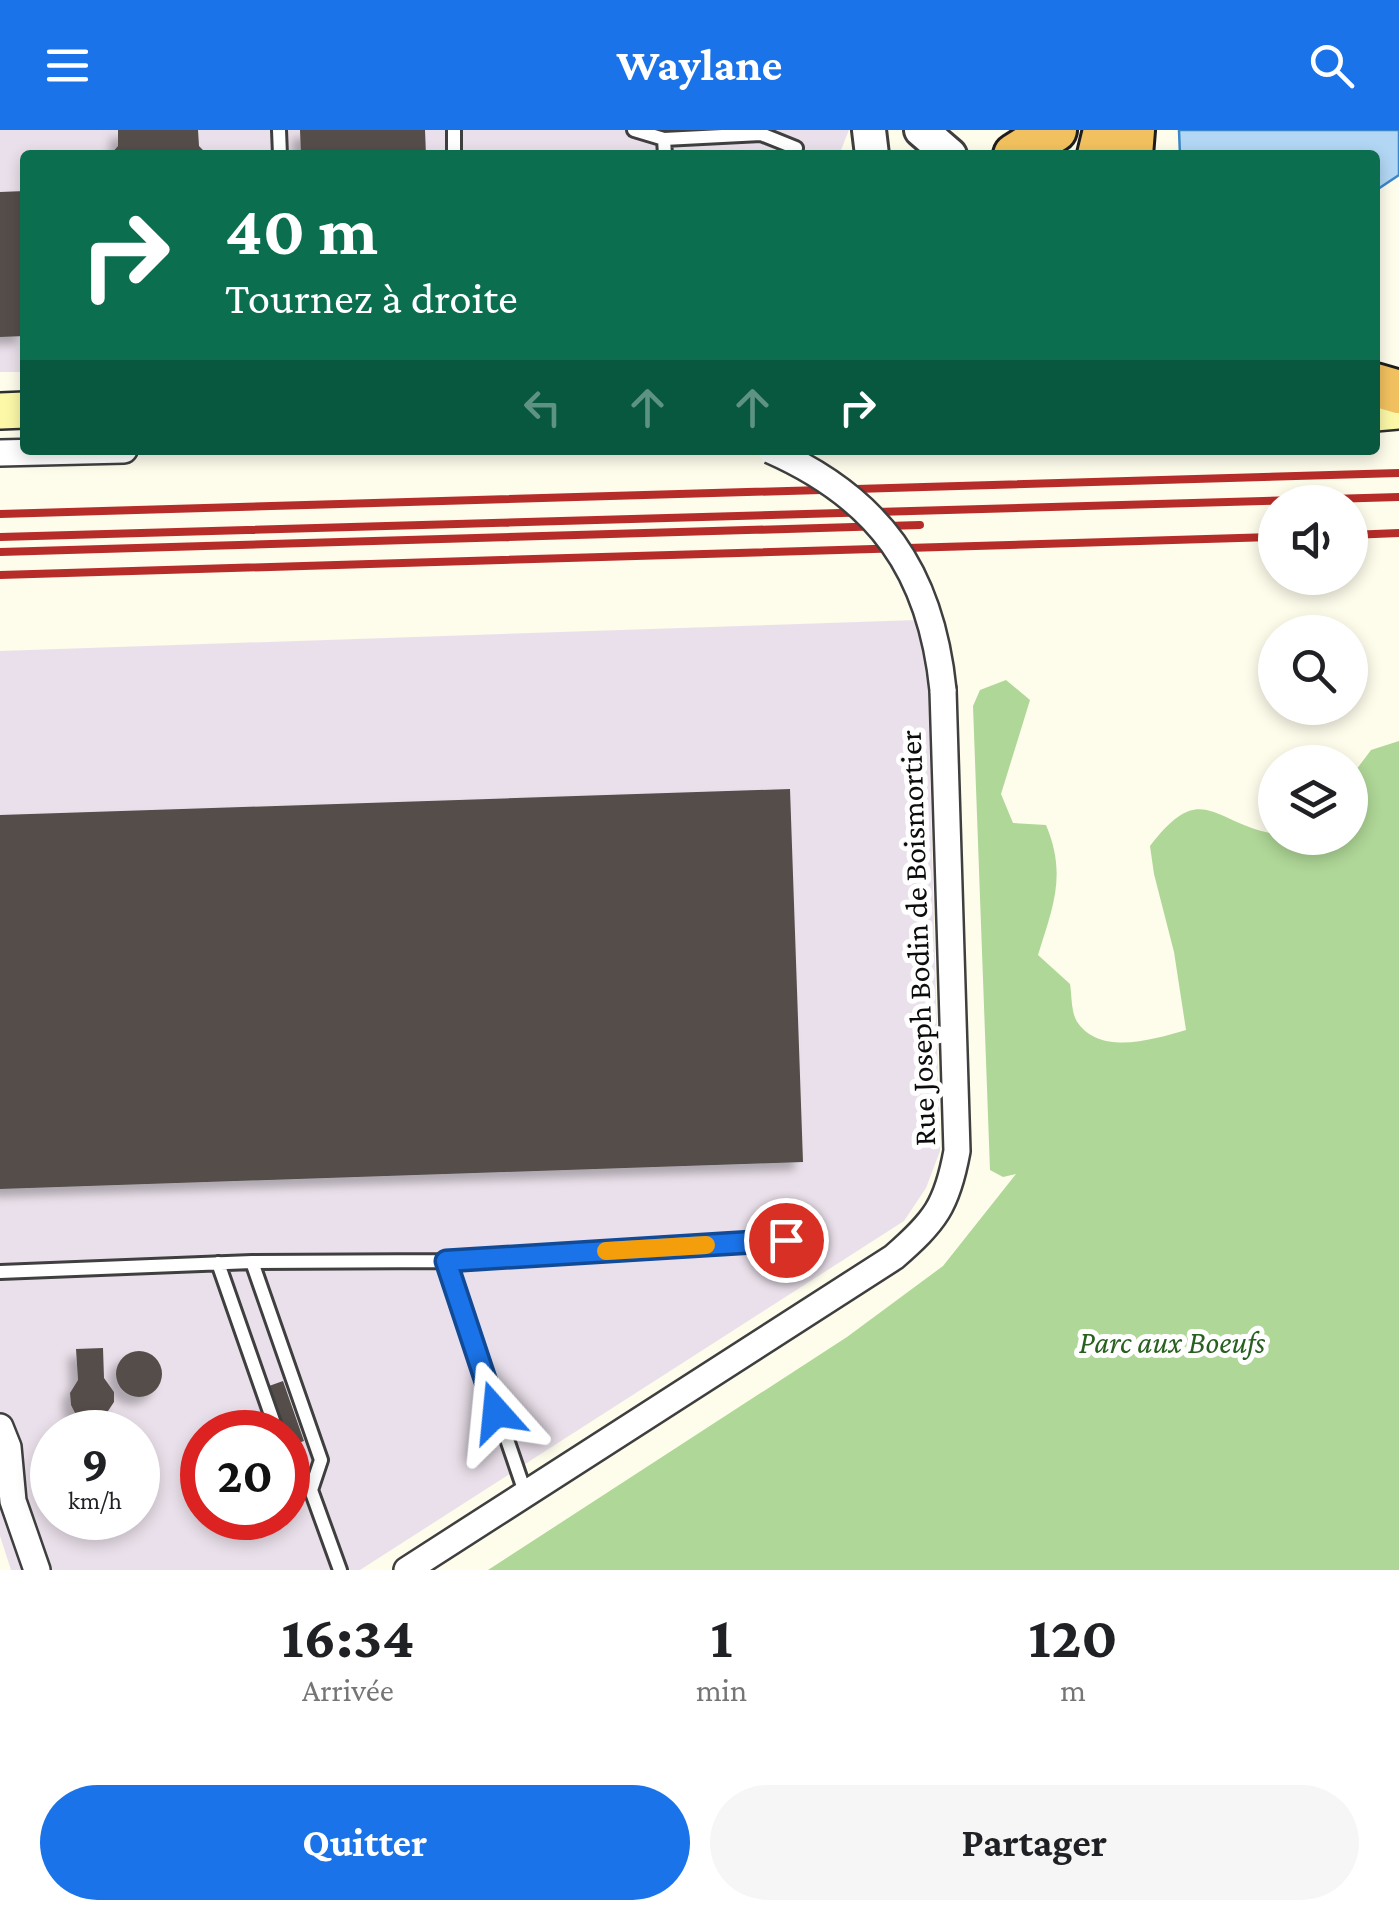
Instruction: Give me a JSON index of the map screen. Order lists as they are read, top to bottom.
{
  "streets": {
    "street": ["Rue Joseph Bodin de Boismortier"]
  },
  "parks": ["Parc aux Boeufs"],
  "page": {
    "header": "Waylane",
    "turn": ["40 m", "Tournez à droite"],
    "speed": "9 km/h",
    "limit": "20",
    "eta": [
      "16:34",
      "Arrivée",
      "1",
      "min",
      "120",
      "m"
    ],
    "buttons": ["Quitter", "Partager"]
  }
}
